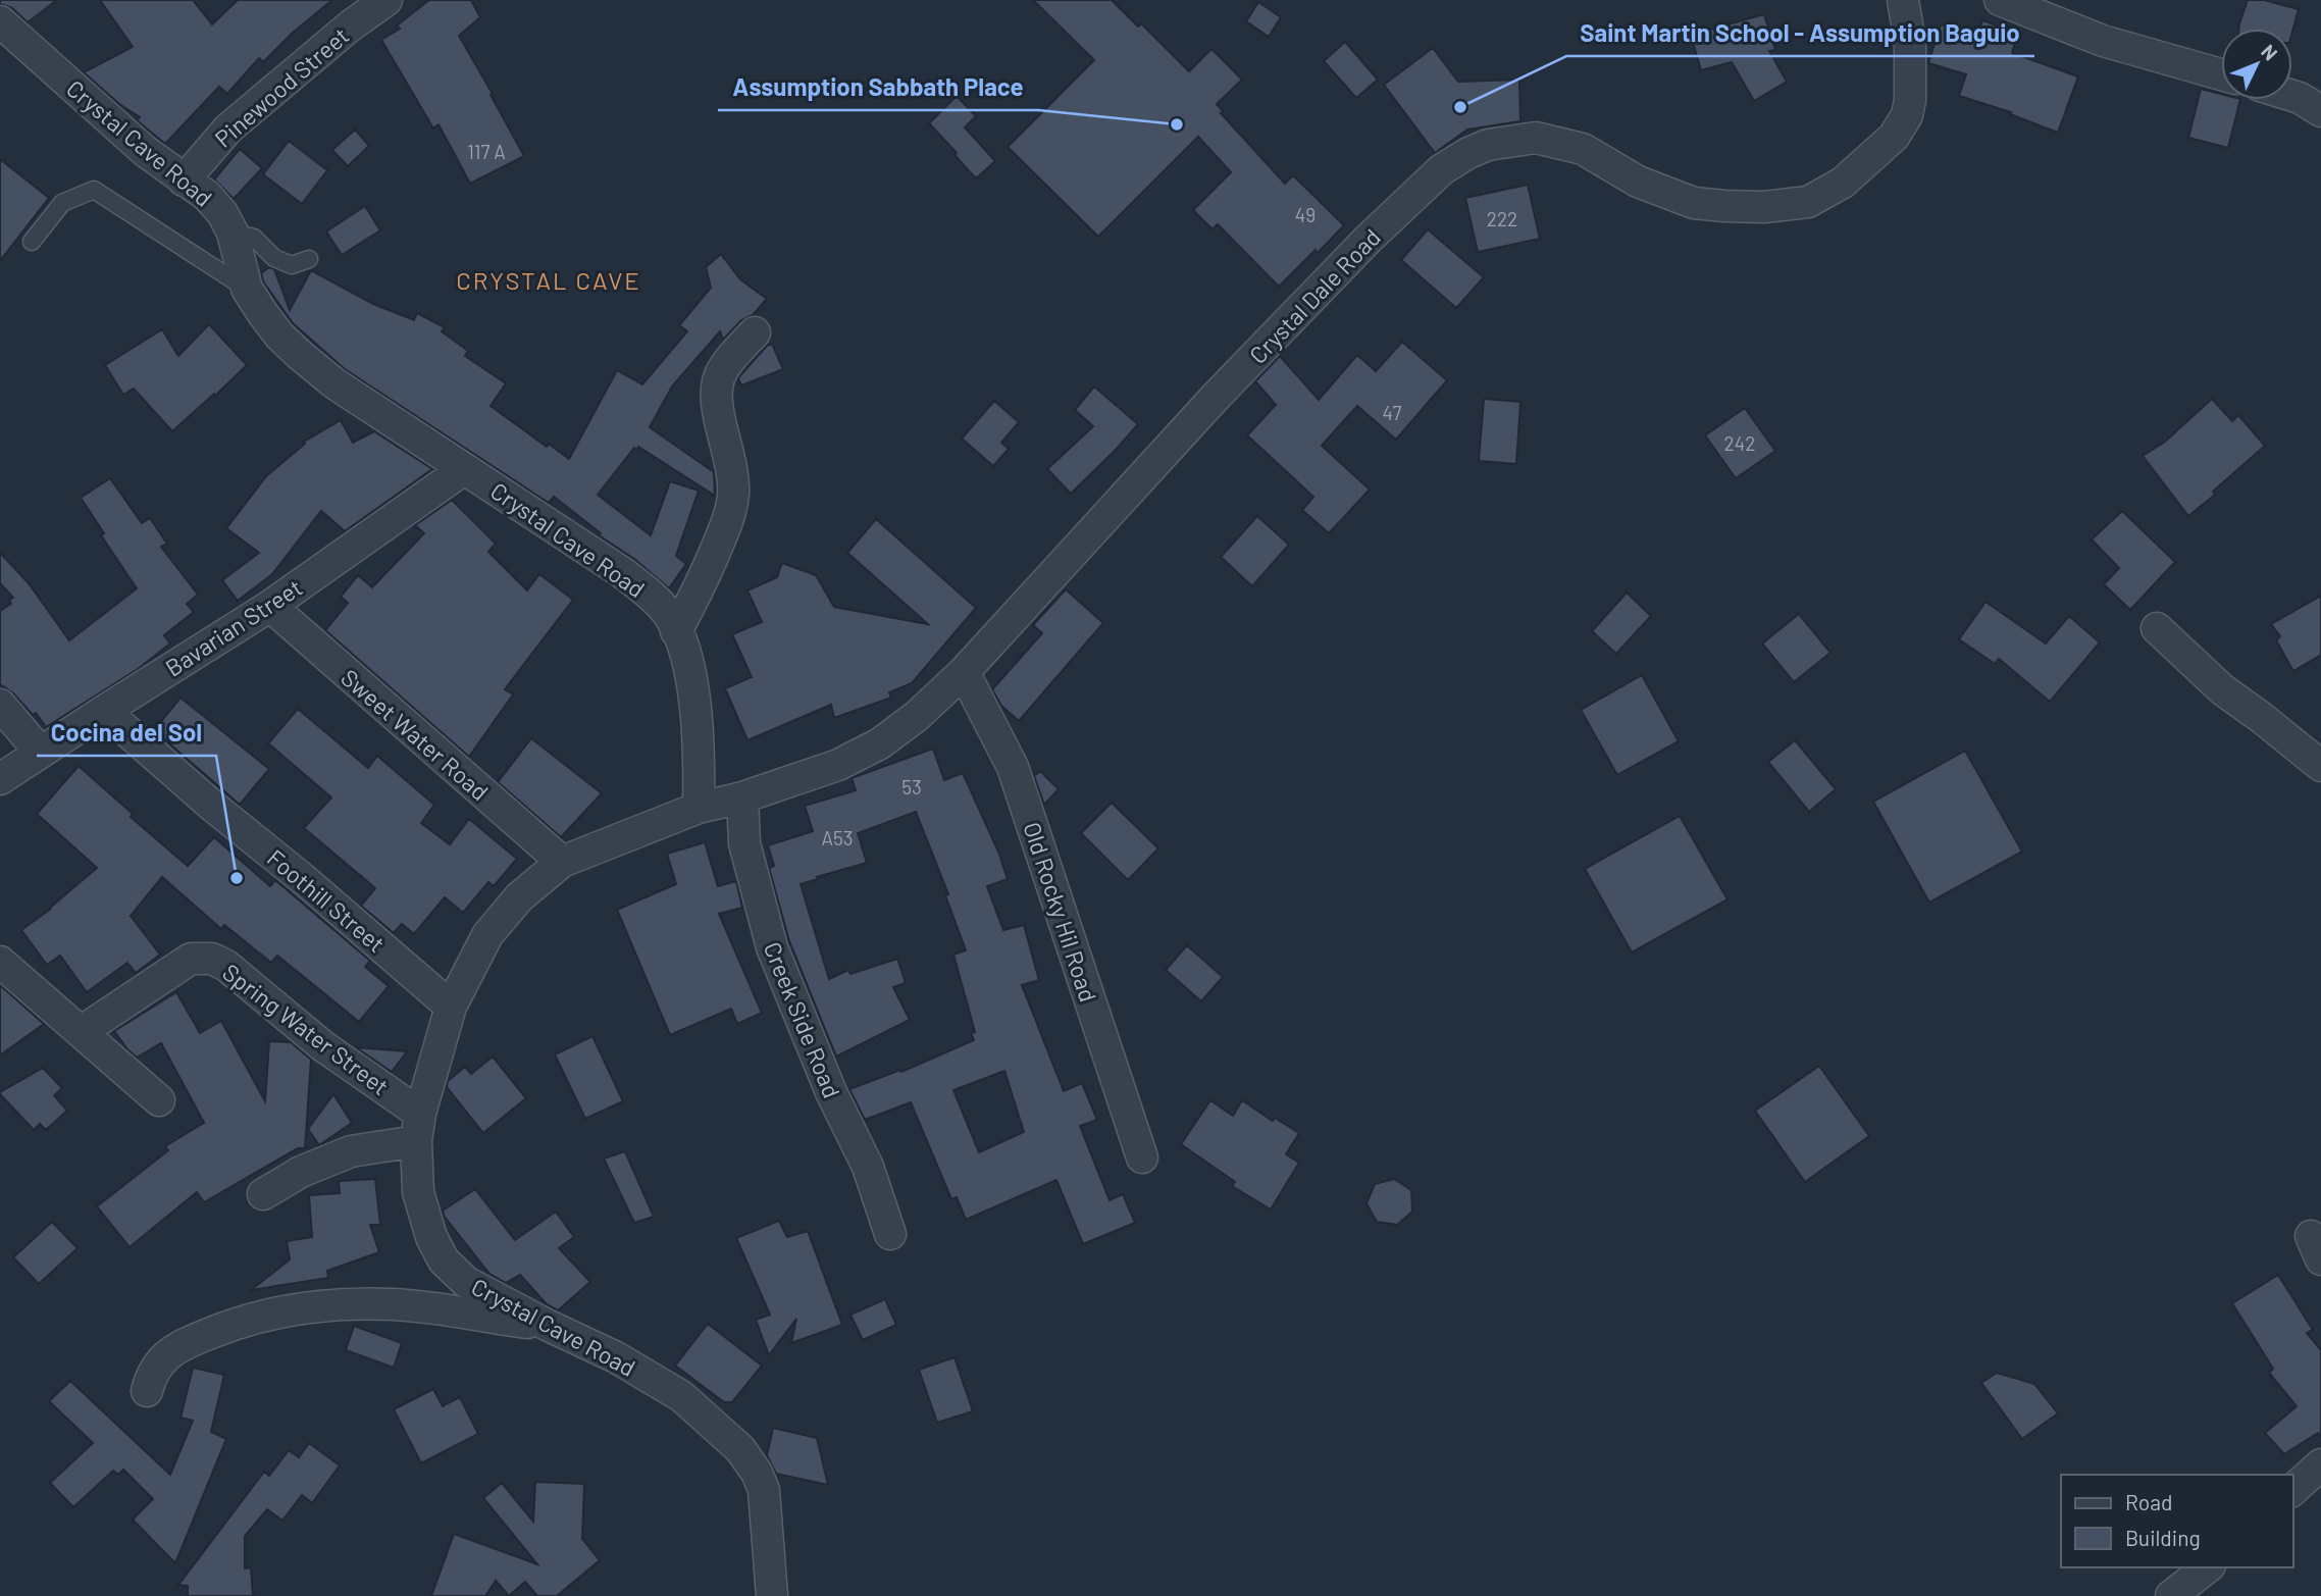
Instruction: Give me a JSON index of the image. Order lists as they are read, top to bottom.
{
  "streets": {
    "street": [
      "Pinewood Street",
      "Crystal Cave Road",
      "Crystal Dale Road",
      "Bavarian Street",
      "Sweet Water Road",
      "Foothill Street",
      "Old Rocky Hil Road",
      "Creek Side Road",
      "Spring Water Street"
    ]
  },
  "crossings": [
    ["Pinewood Street", "Crystal Cave Road"],
    ["Crystal Cave Road", "Crystal Dale Road"],
    ["Crystal Cave Road", "Bavarian Street"],
    ["Crystal Cave Road", "Sweet Water Road"],
    ["Crystal Cave Road", "Foothill Street"],
    ["Crystal Cave Road", "Spring Water Street"],
    ["Crystal Dale Road", "Old Rocky Hil Road"],
    ["Crystal Dale Road", "Creek Side Road"],
    ["Bavarian Street", "Sweet Water Road"],
    ["Bavarian Street", "Foothill Street"]
  ],
  "districts": ["CRYSTAL CAVE"],
  "places": ["Saint Martin School - Assumption Baguio", "Assumption Sabbath Place", "Cocina del Sol"],
  "house_numbers": [
    "117 A",
    "49",
    "222",
    "47",
    "242",
    "53",
    "A53"
  ],
  "legend": ["Road", "Building"],
  "north": "top right"
}
